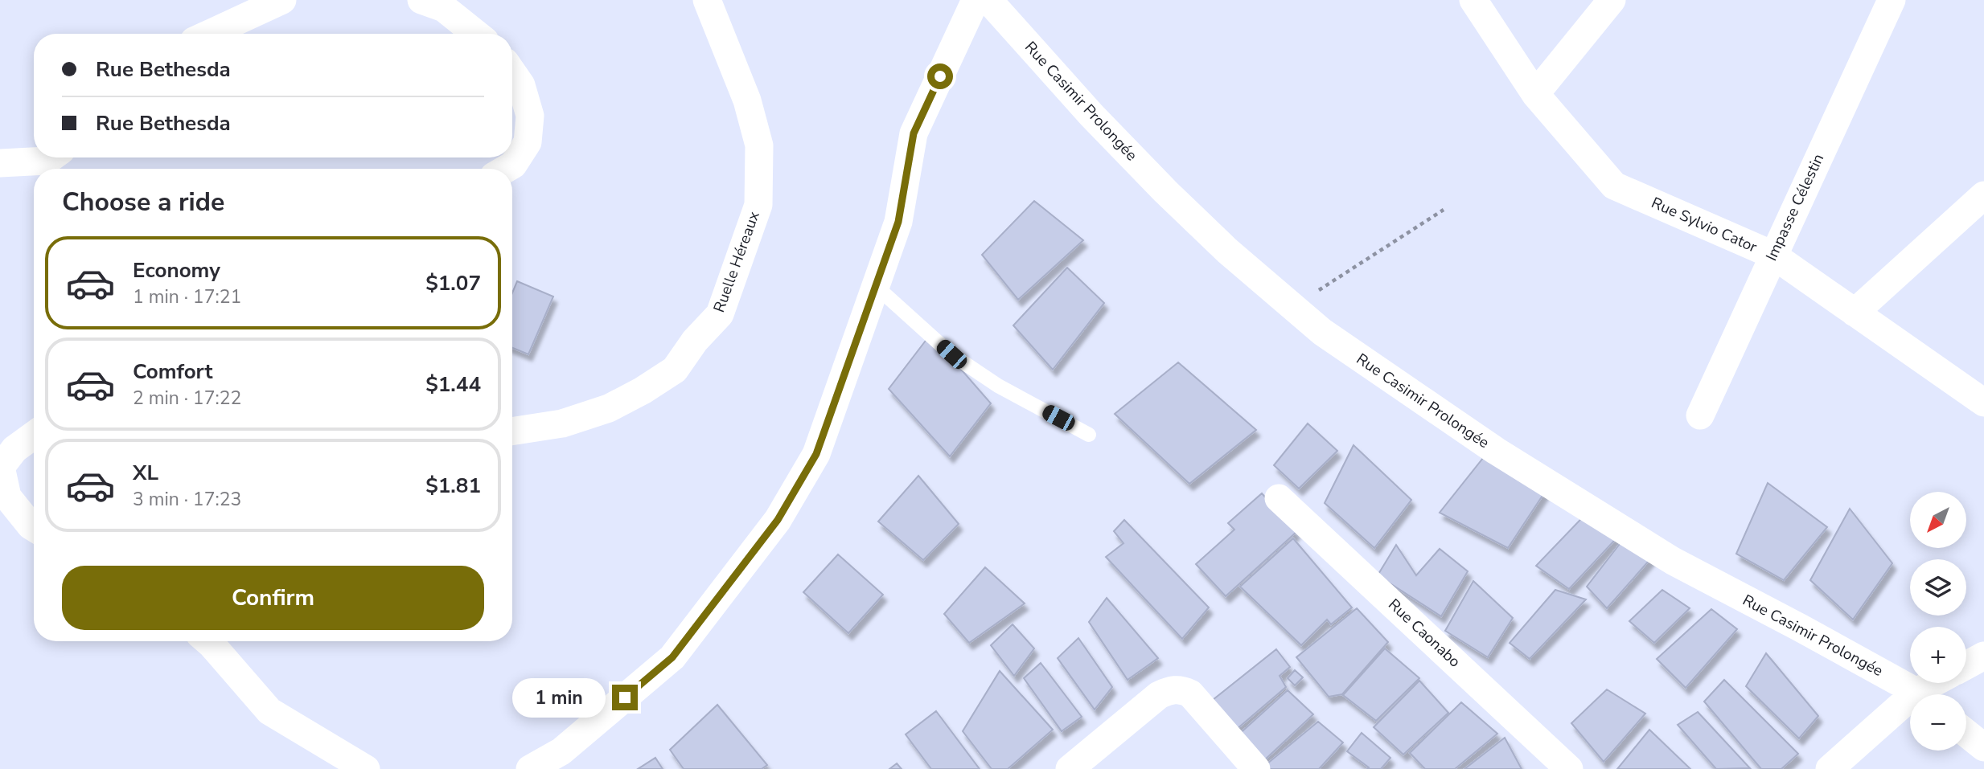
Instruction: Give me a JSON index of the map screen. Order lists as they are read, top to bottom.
{
  "streets": {
    "street": [
      "Rue Casimir Prolongée",
      "Impasse Célestin",
      "Rue Sylvio Cator",
      "Ruelle Héreaux",
      "Rue Caonabo"
    ]
  },
  "crossings": [
    ["Impasse Célestin", "Rue Sylvio Cator"]
  ],
  "north": "bottom left",
  "page": {
    "banner": ["Rue Bethesda", "Rue Bethesda"],
    "heading": "Choose a ride",
    "list": [
      {
        "name": "Economy",
        "note": "1 min · 17:21",
        "value": "$1.07"
      },
      {
        "name": "Comfort",
        "note": "2 min · 17:22",
        "value": "$1.44"
      },
      {
        "name": "XL",
        "note": "3 min · 17:23",
        "value": "$1.81"
      }
    ],
    "map_buttons": ["+", "−"],
    "buttons": "Confirm",
    "bubble": "1 min"
  }
}
